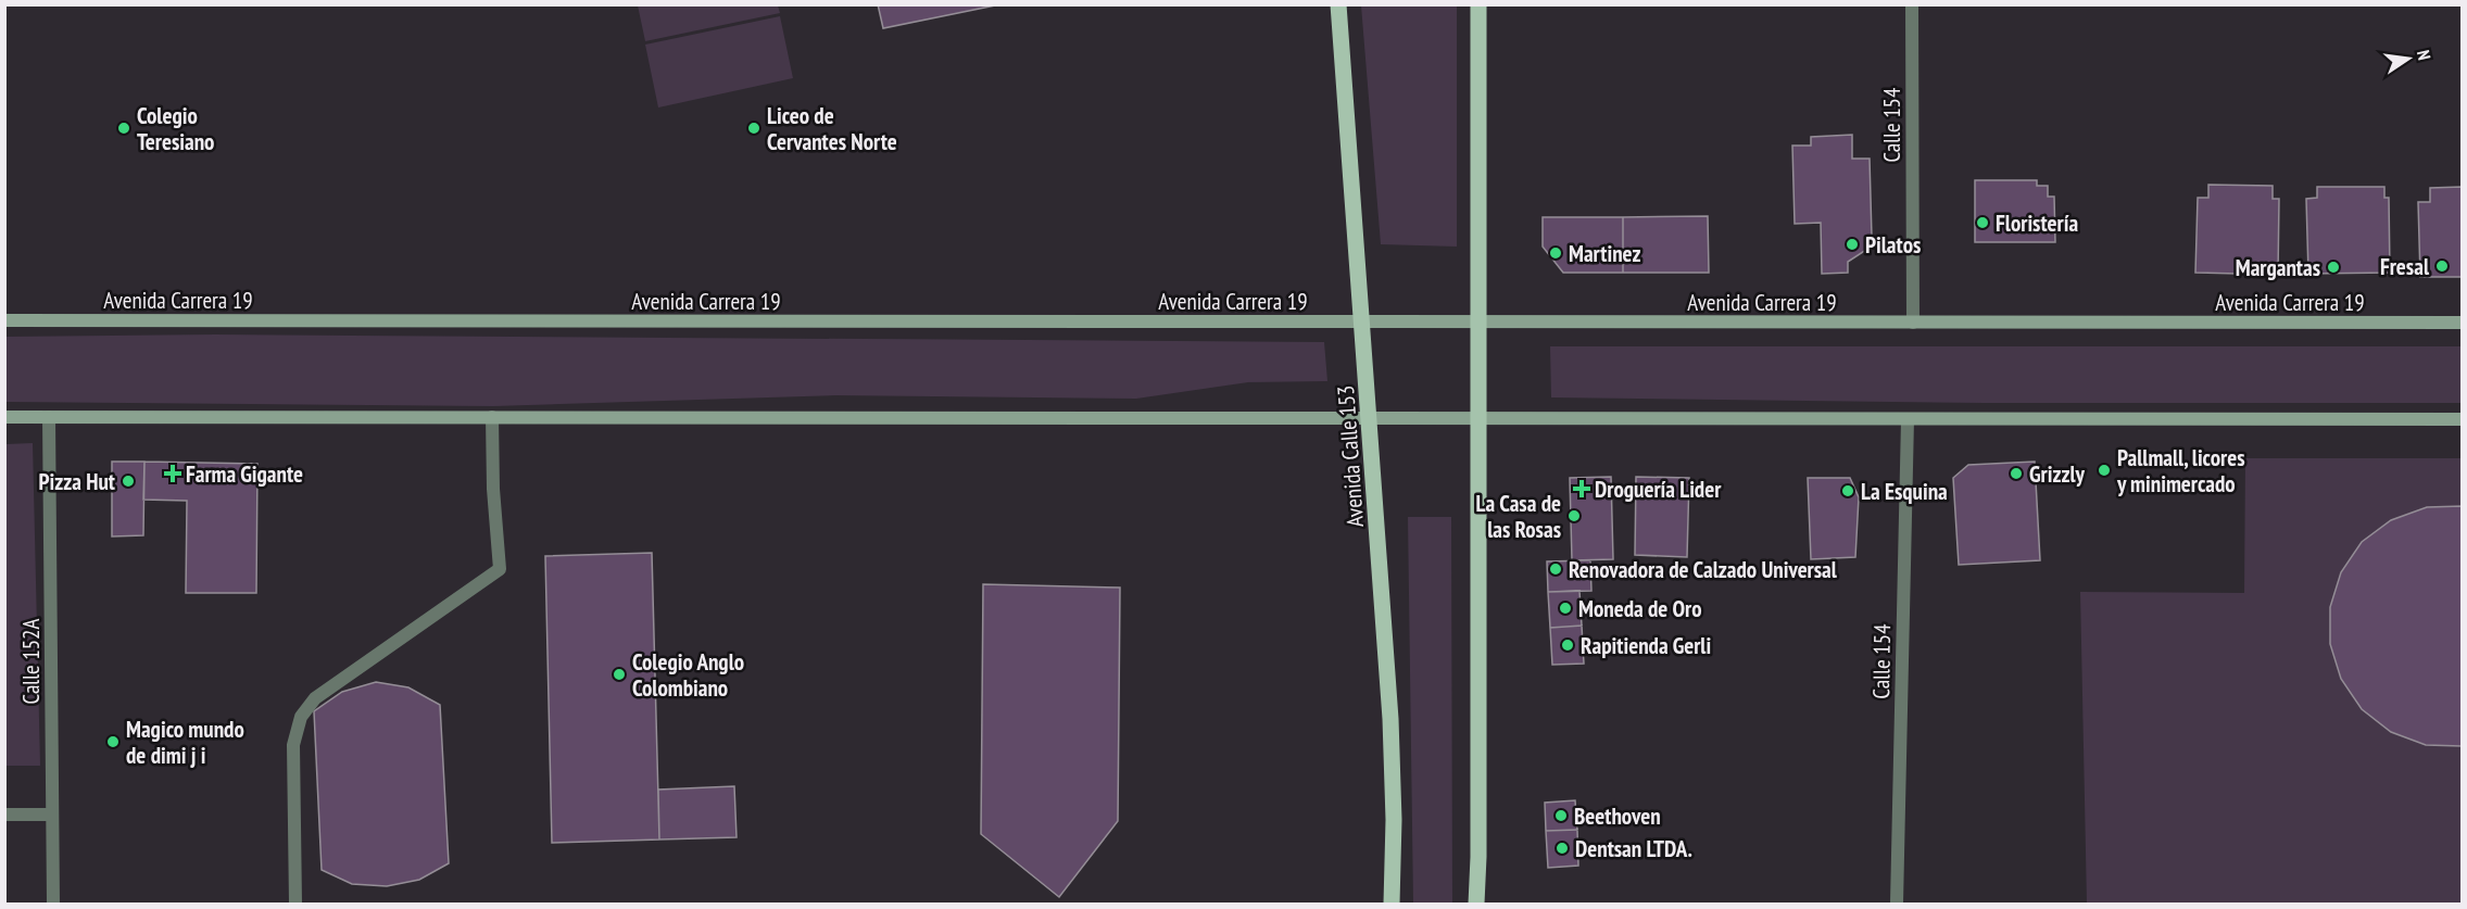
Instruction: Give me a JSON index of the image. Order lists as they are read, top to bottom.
{
  "streets": {
    "main road": ["Avenida Carrera 19", "Avenida Calle 153"],
    "street": ["Calle 154", "Calle 152A"]
  },
  "crossings": [
    ["Calle 154", "Avenida Carrera 19"],
    ["Avenida Carrera 19", "Avenida Calle 153"]
  ],
  "places": {
    "other": [
      "Colegio Teresiano",
      "Liceo de Cervantes Norte",
      "Floristería",
      "Pilatos",
      "Martinez",
      "Fresal",
      "Margantas",
      "Pallmall, licores y minimercado",
      "Grizzly",
      "Pizza Hut",
      "La Esquina",
      "La Casa de las Rosas",
      "Renovadora de Calzado Universal",
      "Moneda de Oro",
      "Rapitienda Gerli",
      "Colegio Anglo Colombiano",
      "Magico mundo de dimi j i",
      "Beethoven",
      "Dentsan LTDA."
    ],
    "health": ["Farma Gigante", "Droguería Lider"]
  },
  "north": "right"
}
